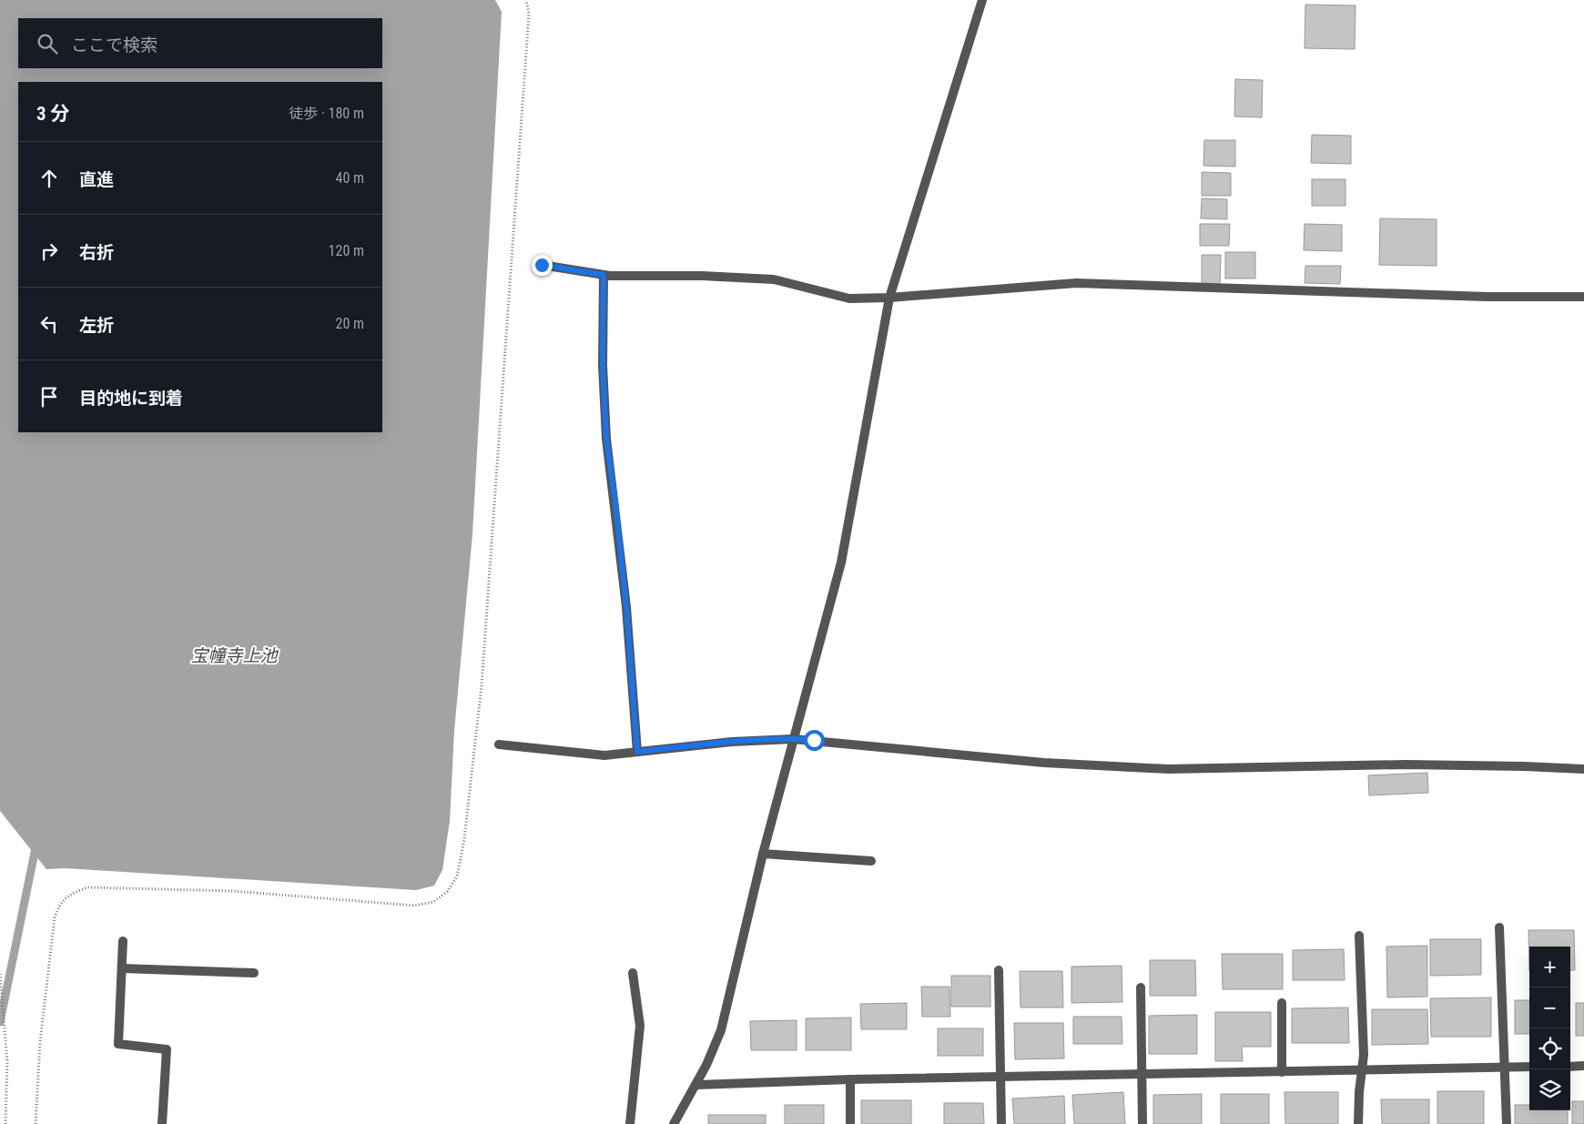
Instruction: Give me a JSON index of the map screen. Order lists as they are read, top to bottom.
{
  "water": ["宝幢寺上池"],
  "page": {
    "search": "ここで検索",
    "heading": ["3 分", "徒歩 · 180 m"],
    "list": [
      ["直進", "40 m"],
      ["右折", "120 m"],
      ["左折", "20 m"],
      "目的地に到着"
    ],
    "map_buttons": ["+", "−"]
  }
}
